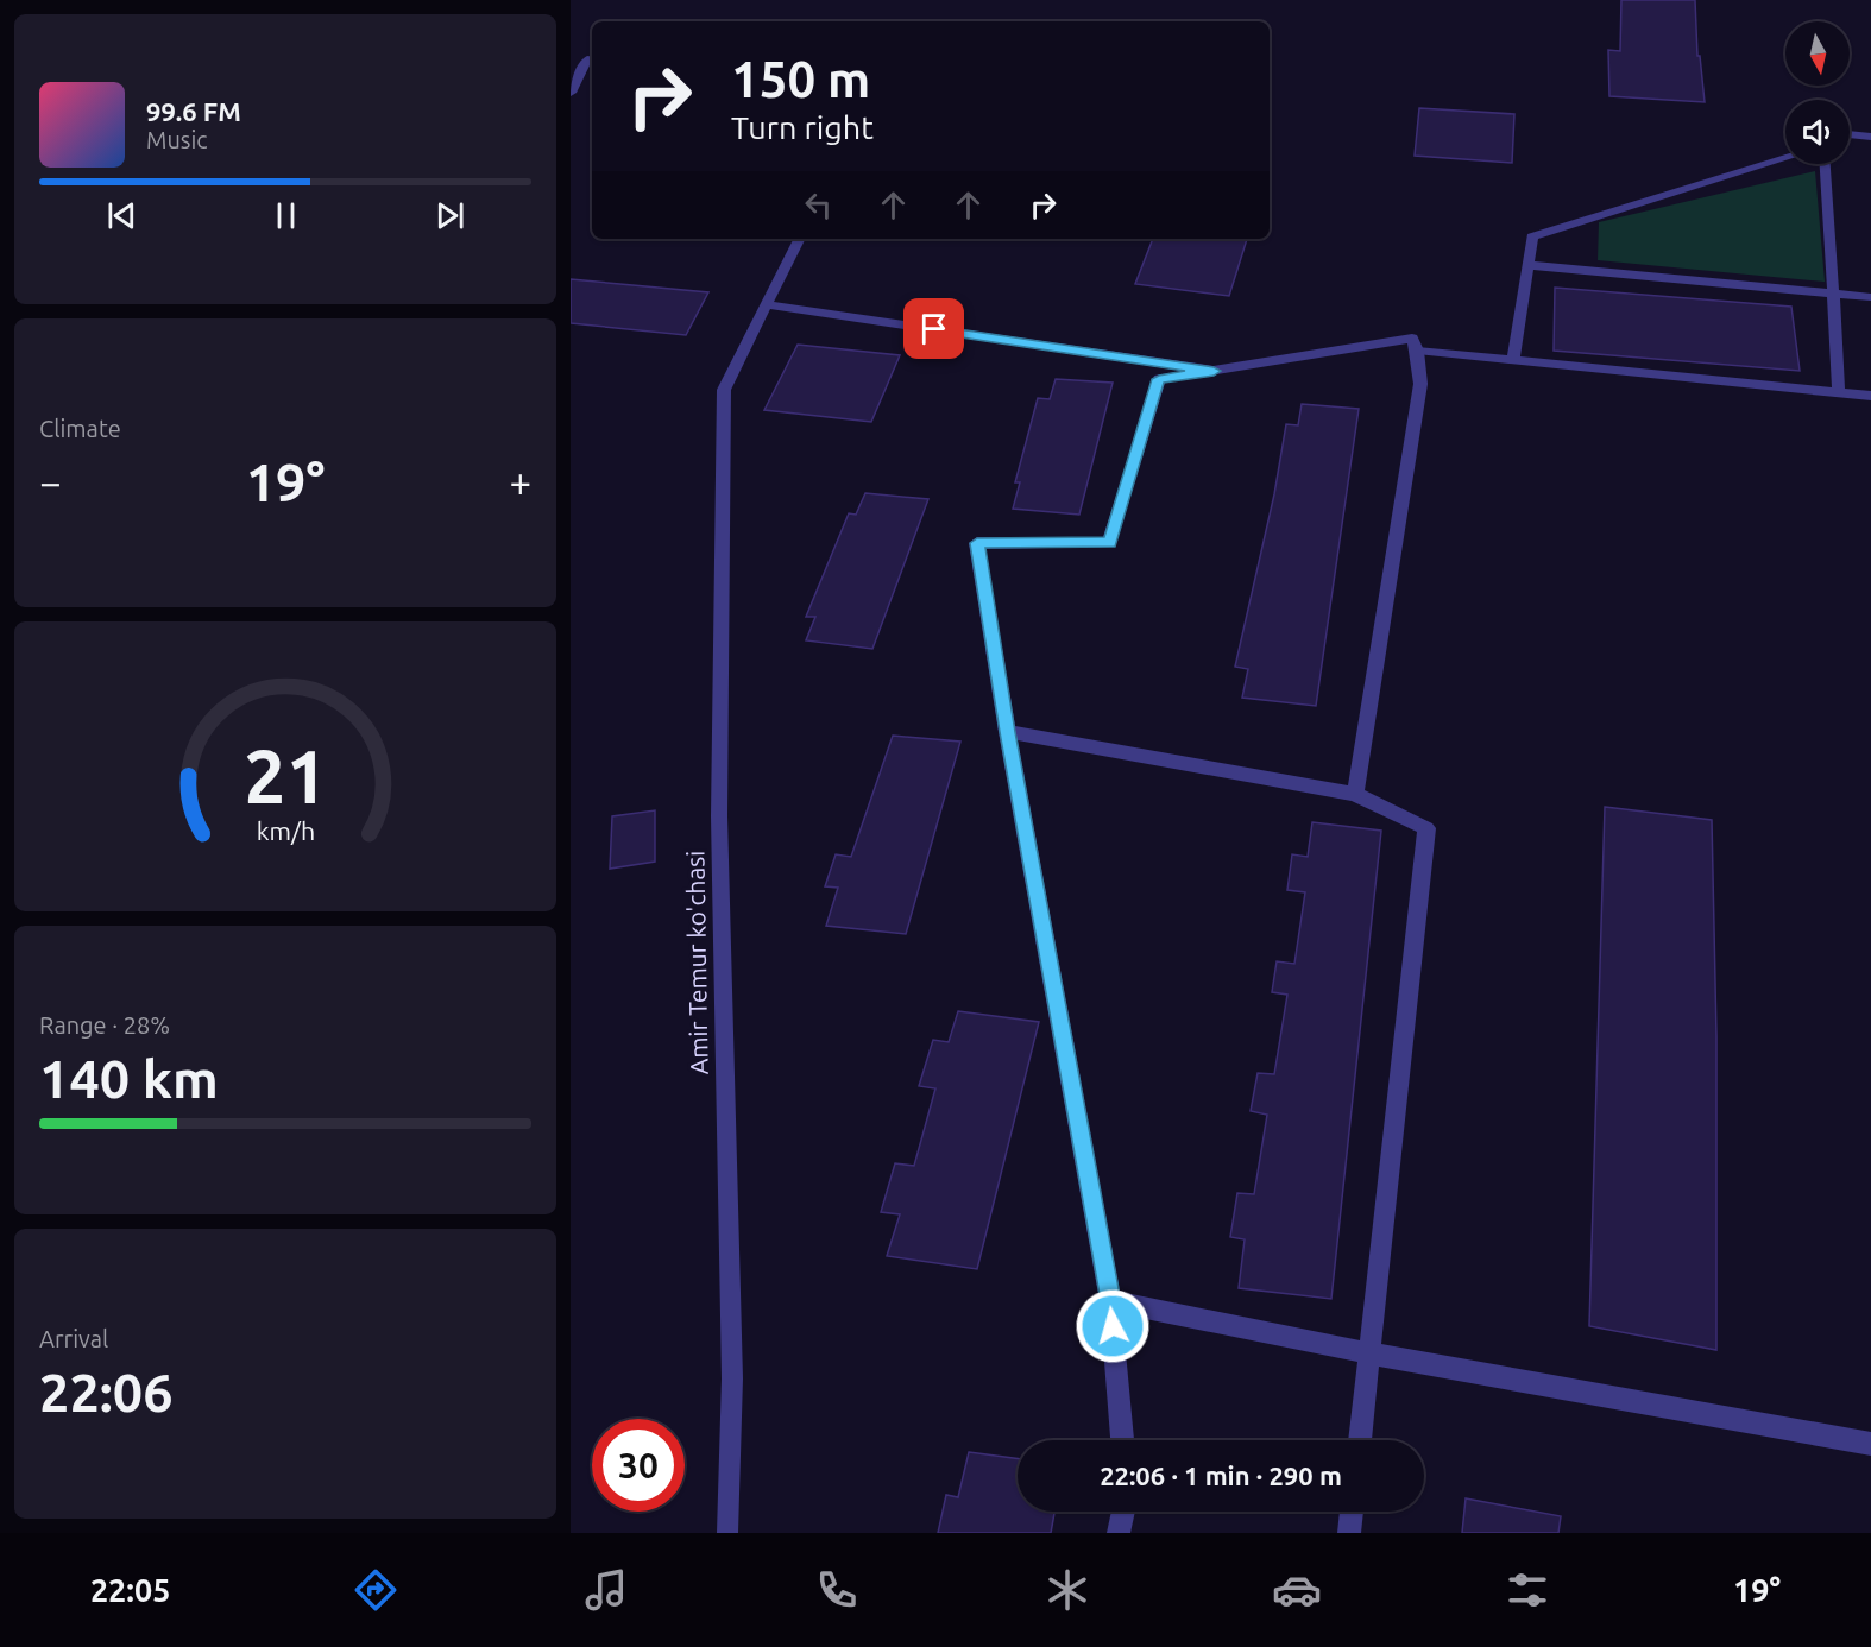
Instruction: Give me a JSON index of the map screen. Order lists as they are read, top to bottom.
{
  "streets": {
    "lane": ["Amir Temur ko'chasi"]
  },
  "north": "bottom",
  "page": {
    "turn": ["150 m", "Turn right"],
    "song": ["99.6 FM", "Music"],
    "tile": [
      "Climate",
      ["Range · 28%", "140 km"],
      ["Arrival", "22:06"]
    ],
    "heat": ["−", "19°", "+"],
    "limit": "30",
    "trip": "22:06 · 1 min · 290 m",
    "tabs": ["22:05", "19°"],
    "gauge": ["21", "km/h"]
  }
}
